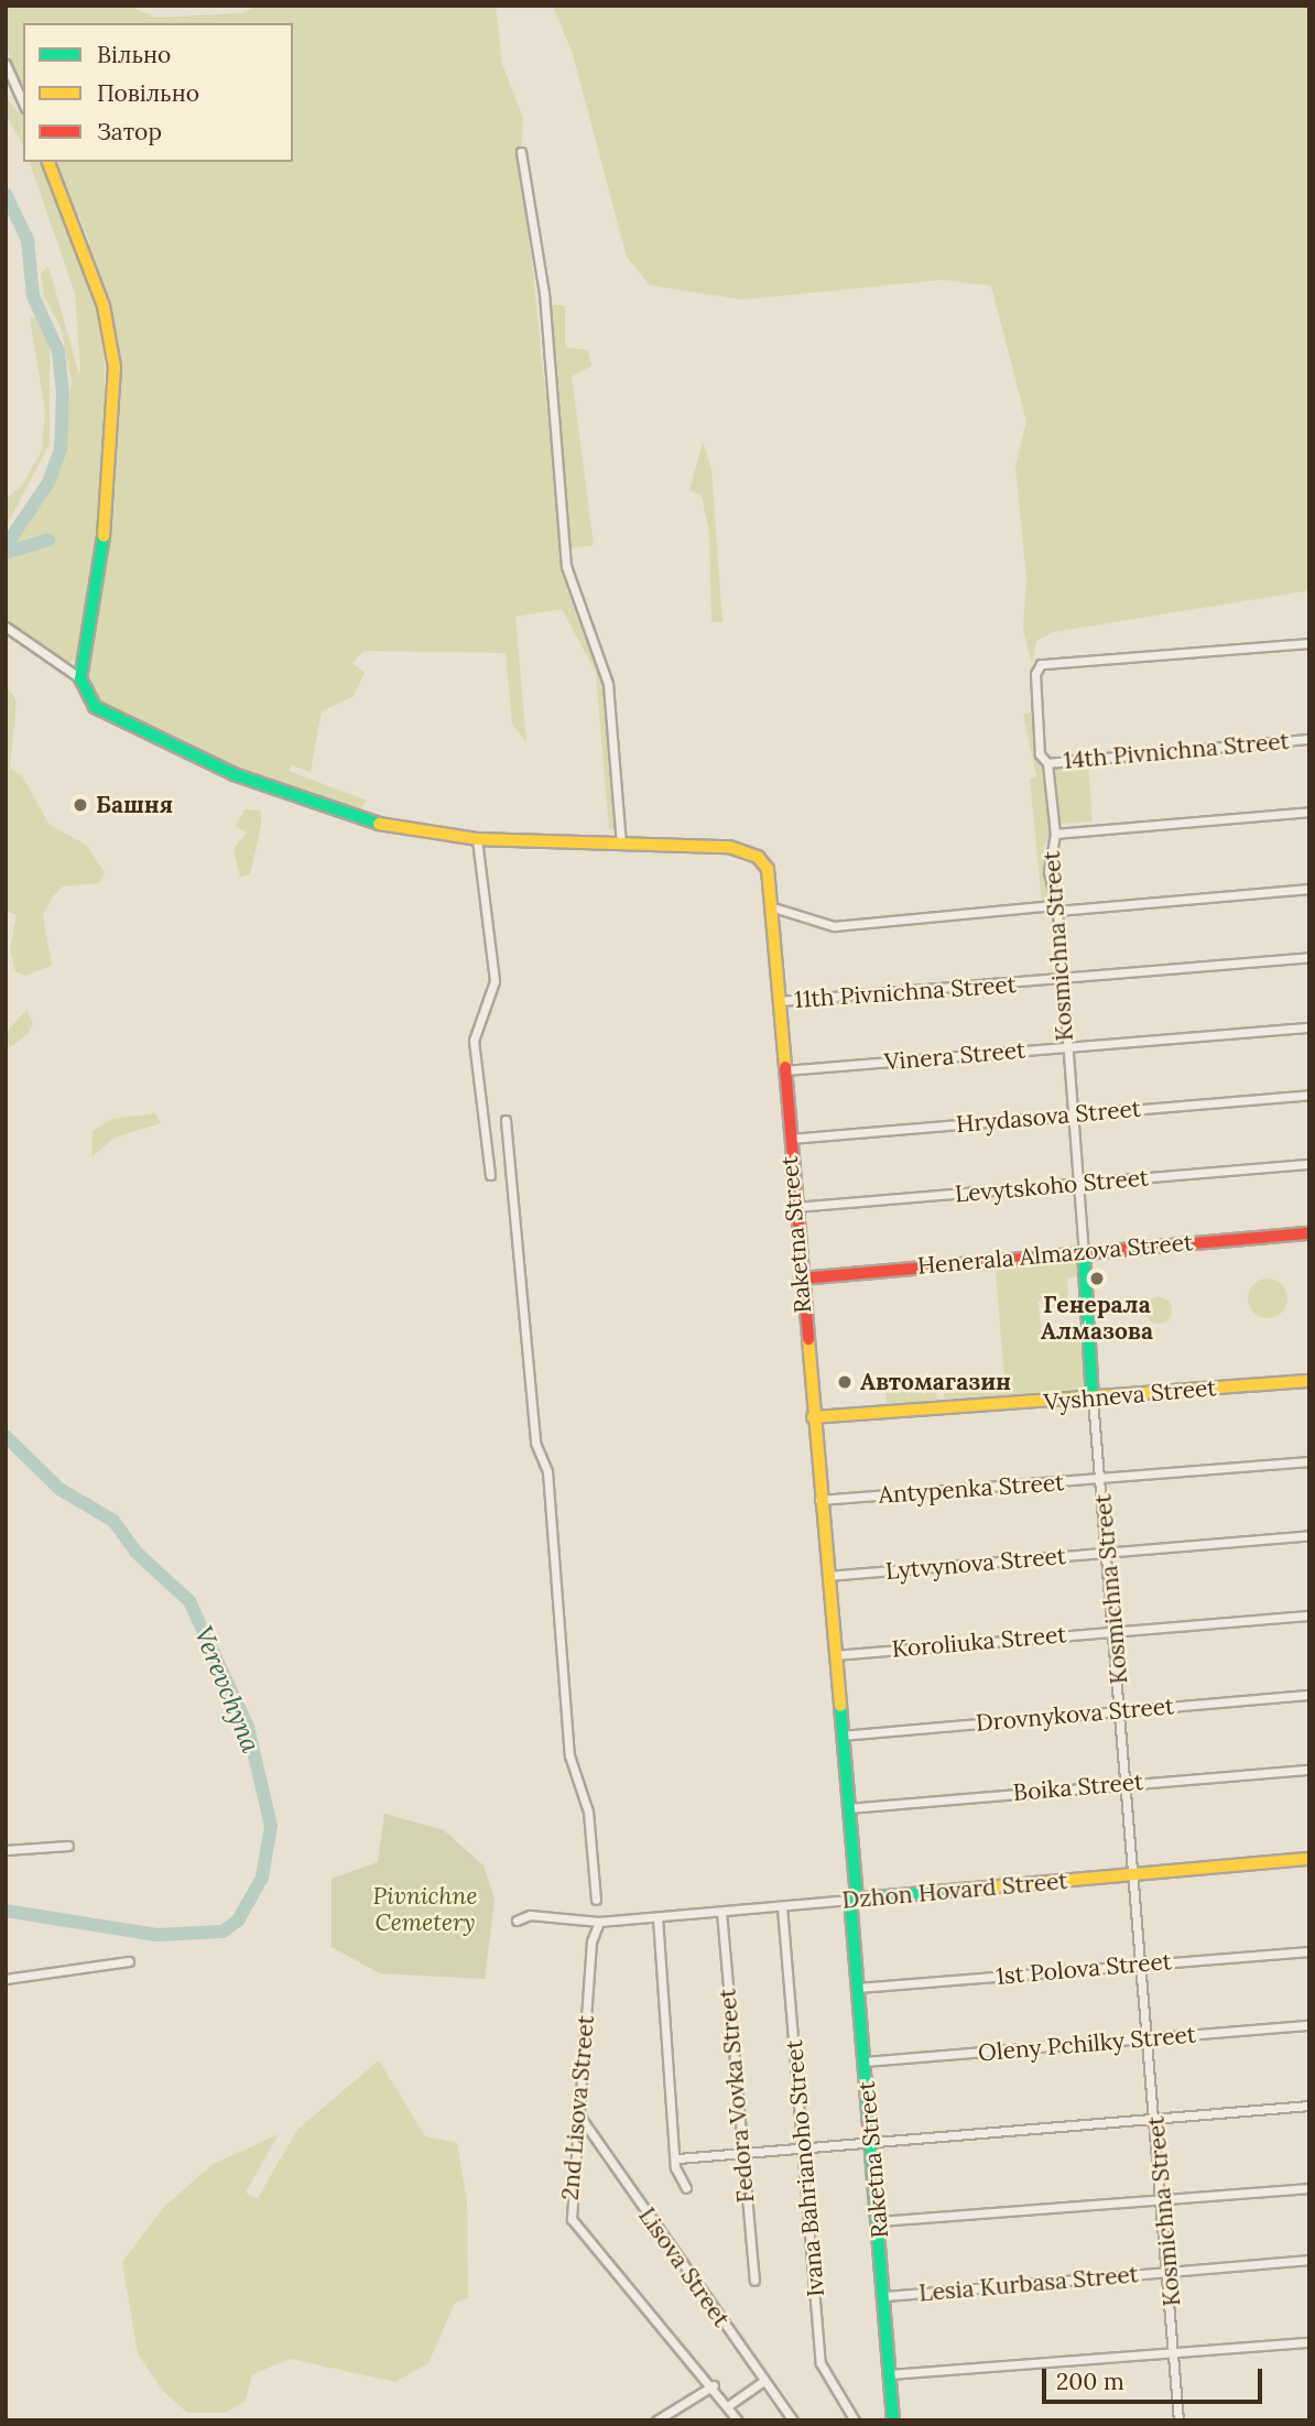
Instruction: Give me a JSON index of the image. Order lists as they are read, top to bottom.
{
  "streets": {
    "street": [
      "14th Pivnichna Street",
      "Kosmichna Street",
      "11th Pivnichna Street",
      "Vinera Street",
      "Hrydasova Street",
      "Levytskoho Street",
      "Raketna Street",
      "Henerala Almazova Street",
      "Vyshneva Street",
      "Antypenka Street",
      "Lytvynova Street",
      "Koroliuka Street",
      "Drovnykova Street",
      "Boika Street",
      "Dzhon Hovard Street",
      "1st Polova Street",
      "Oleny Pchilky Street",
      "Fedora Vovka Street",
      "2nd Lisova Street",
      "Ivana Bahrianoho Street",
      "Lisova Street",
      "Lesia Kurbasa Street"
    ]
  },
  "crossings": [
    ["14th Pivnichna Street", "Kosmichna Street"],
    ["Kosmichna Street", "11th Pivnichna Street"],
    ["Kosmichna Street", "Vinera Street"],
    ["Kosmichna Street", "Hrydasova Street"],
    ["Kosmichna Street", "Levytskoho Street"],
    ["Kosmichna Street", "Henerala Almazova Street"],
    ["Kosmichna Street", "Vyshneva Street"],
    ["Kosmichna Street", "Antypenka Street"],
    ["Kosmichna Street", "Lytvynova Street"],
    ["Kosmichna Street", "Koroliuka Street"],
    ["Kosmichna Street", "Drovnykova Street"],
    ["Kosmichna Street", "Boika Street"],
    ["Kosmichna Street", "Dzhon Hovard Street"],
    ["Kosmichna Street", "1st Polova Street"],
    ["Kosmichna Street", "Oleny Pchilky Street"],
    ["Kosmichna Street", "Lesia Kurbasa Street"],
    ["11th Pivnichna Street", "Raketna Street"],
    ["Vinera Street", "Raketna Street"],
    ["Hrydasova Street", "Raketna Street"],
    ["Levytskoho Street", "Raketna Street"],
    ["Raketna Street", "Henerala Almazova Street"],
    ["Raketna Street", "Vyshneva Street"],
    ["Raketna Street", "Antypenka Street"],
    ["Raketna Street", "Lytvynova Street"],
    ["Raketna Street", "Koroliuka Street"],
    ["Raketna Street", "Drovnykova Street"],
    ["Raketna Street", "Boika Street"],
    ["Raketna Street", "Dzhon Hovard Street"],
    ["Raketna Street", "1st Polova Street"],
    ["Raketna Street", "Oleny Pchilky Street"],
    ["Raketna Street", "Lesia Kurbasa Street"],
    ["Dzhon Hovard Street", "Fedora Vovka Street"],
    ["Dzhon Hovard Street", "2nd Lisova Street"],
    ["Dzhon Hovard Street", "Ivana Bahrianoho Street"],
    ["2nd Lisova Street", "Lisova Street"]
  ],
  "water": ["Verevchyna"],
  "parks": ["Pivnichne Cemetery"],
  "places": ["Башня", "Генерала Алмазова", "Автомагазин"],
  "legend": ["Вільно", "Повільно", "Затор"],
  "scale_bar": "200 m"
}
